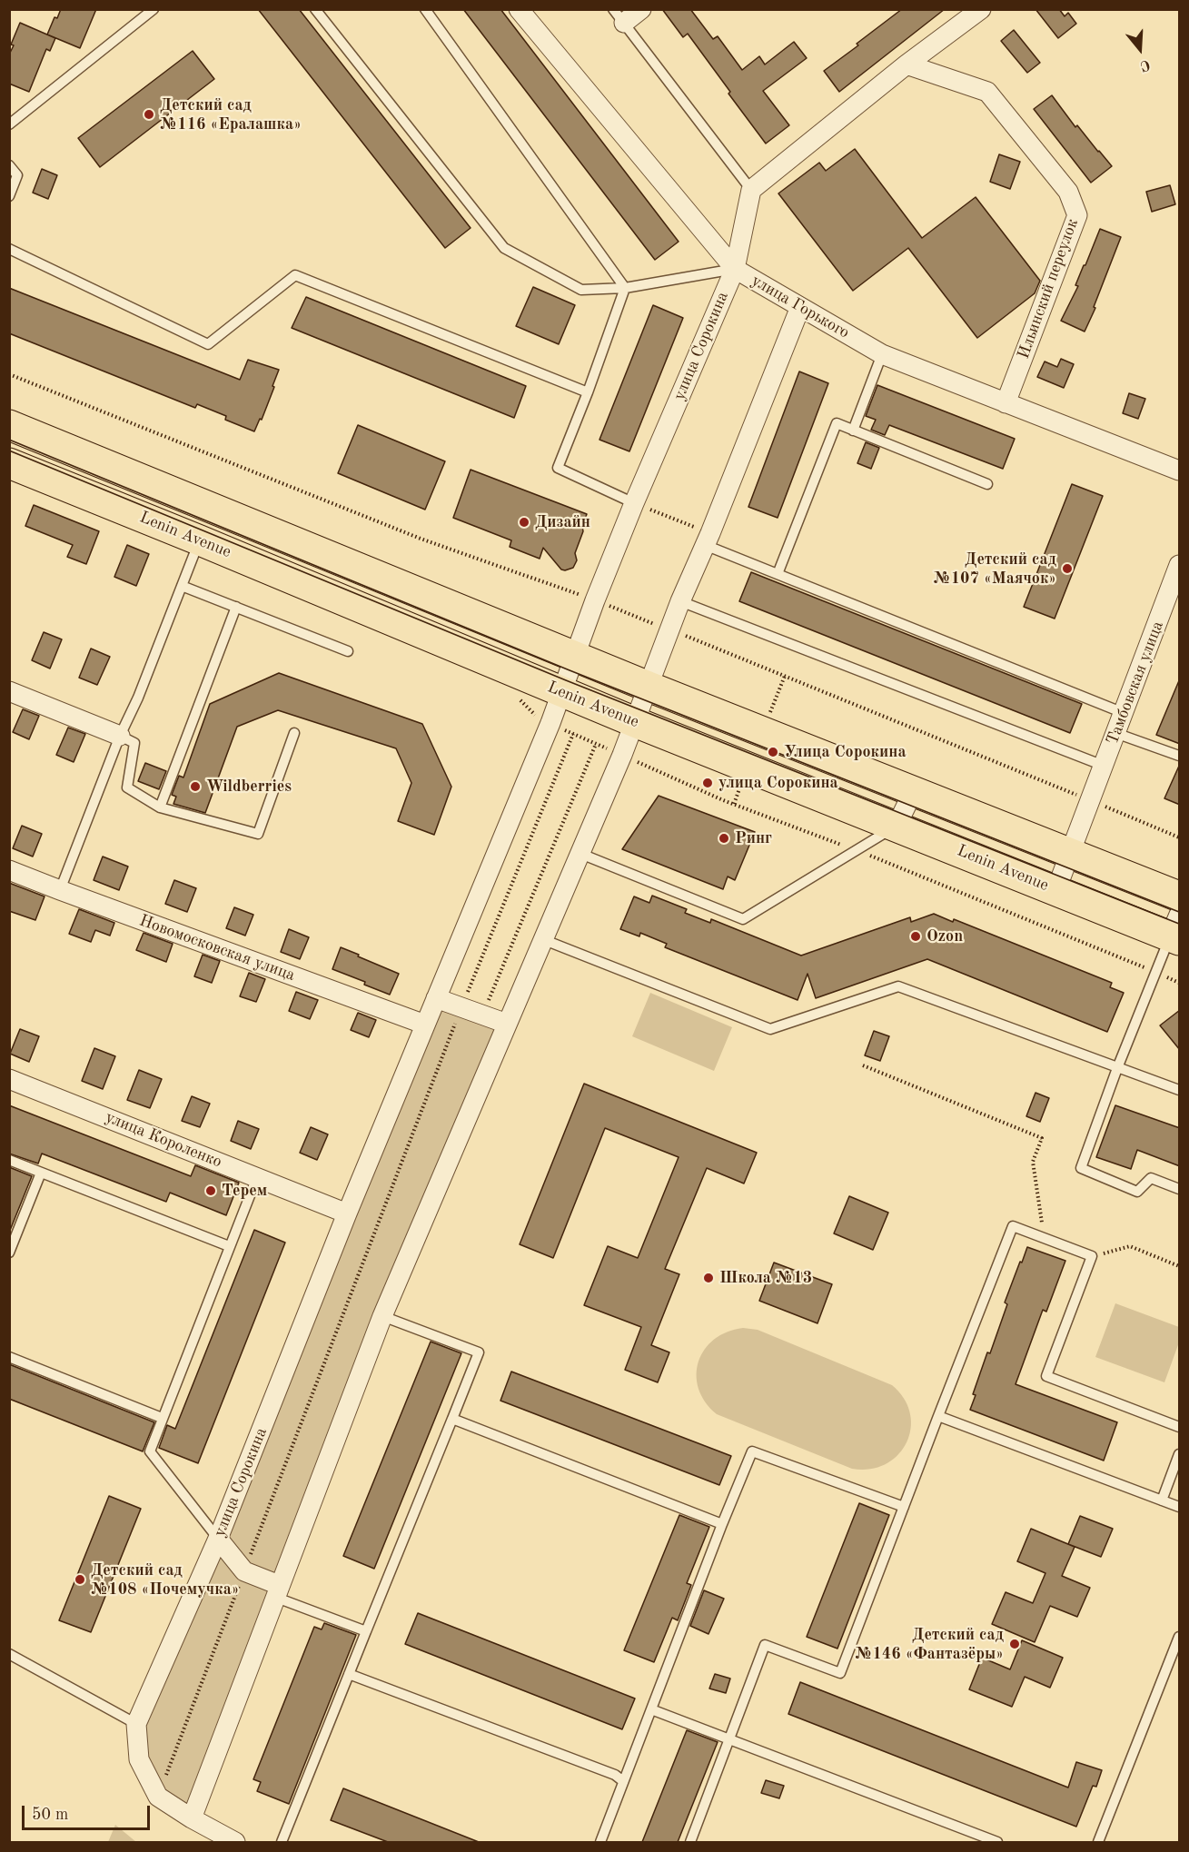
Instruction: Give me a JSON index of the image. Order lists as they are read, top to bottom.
{
  "streets": {
    "main road": ["Lenin Avenue"],
    "street": [
      "Ильинский переулок",
      "улица Горького",
      "улица Сорокина",
      "Тамбовская улица",
      "Новомосковская улица",
      "улица Короленко"
    ]
  },
  "crossings": [
    ["Ильинский переулок", "улица Горького"],
    ["улица Горького", "улица Сорокина"],
    ["улица Сорокина", "Lenin Avenue"],
    ["улица Сорокина", "Новомосковская улица"],
    ["улица Сорокина", "улица Короленко"],
    ["Lenin Avenue", "Тамбовская улица"]
  ],
  "places": [
    "Детский сад №116 «Ералашка»",
    "Дизайн",
    "Детский сад №107 «Маячок»",
    "Улица Сорокина",
    "улица Сорокина",
    "Wildberries",
    "Ринг",
    "Ozon",
    "Терем",
    "Школа №13",
    "Детский сад №108 «Почемучка»",
    "Детский сад №146 «Фантазёры»"
  ],
  "scale_bar": "50 m",
  "north": "bottom"
}
